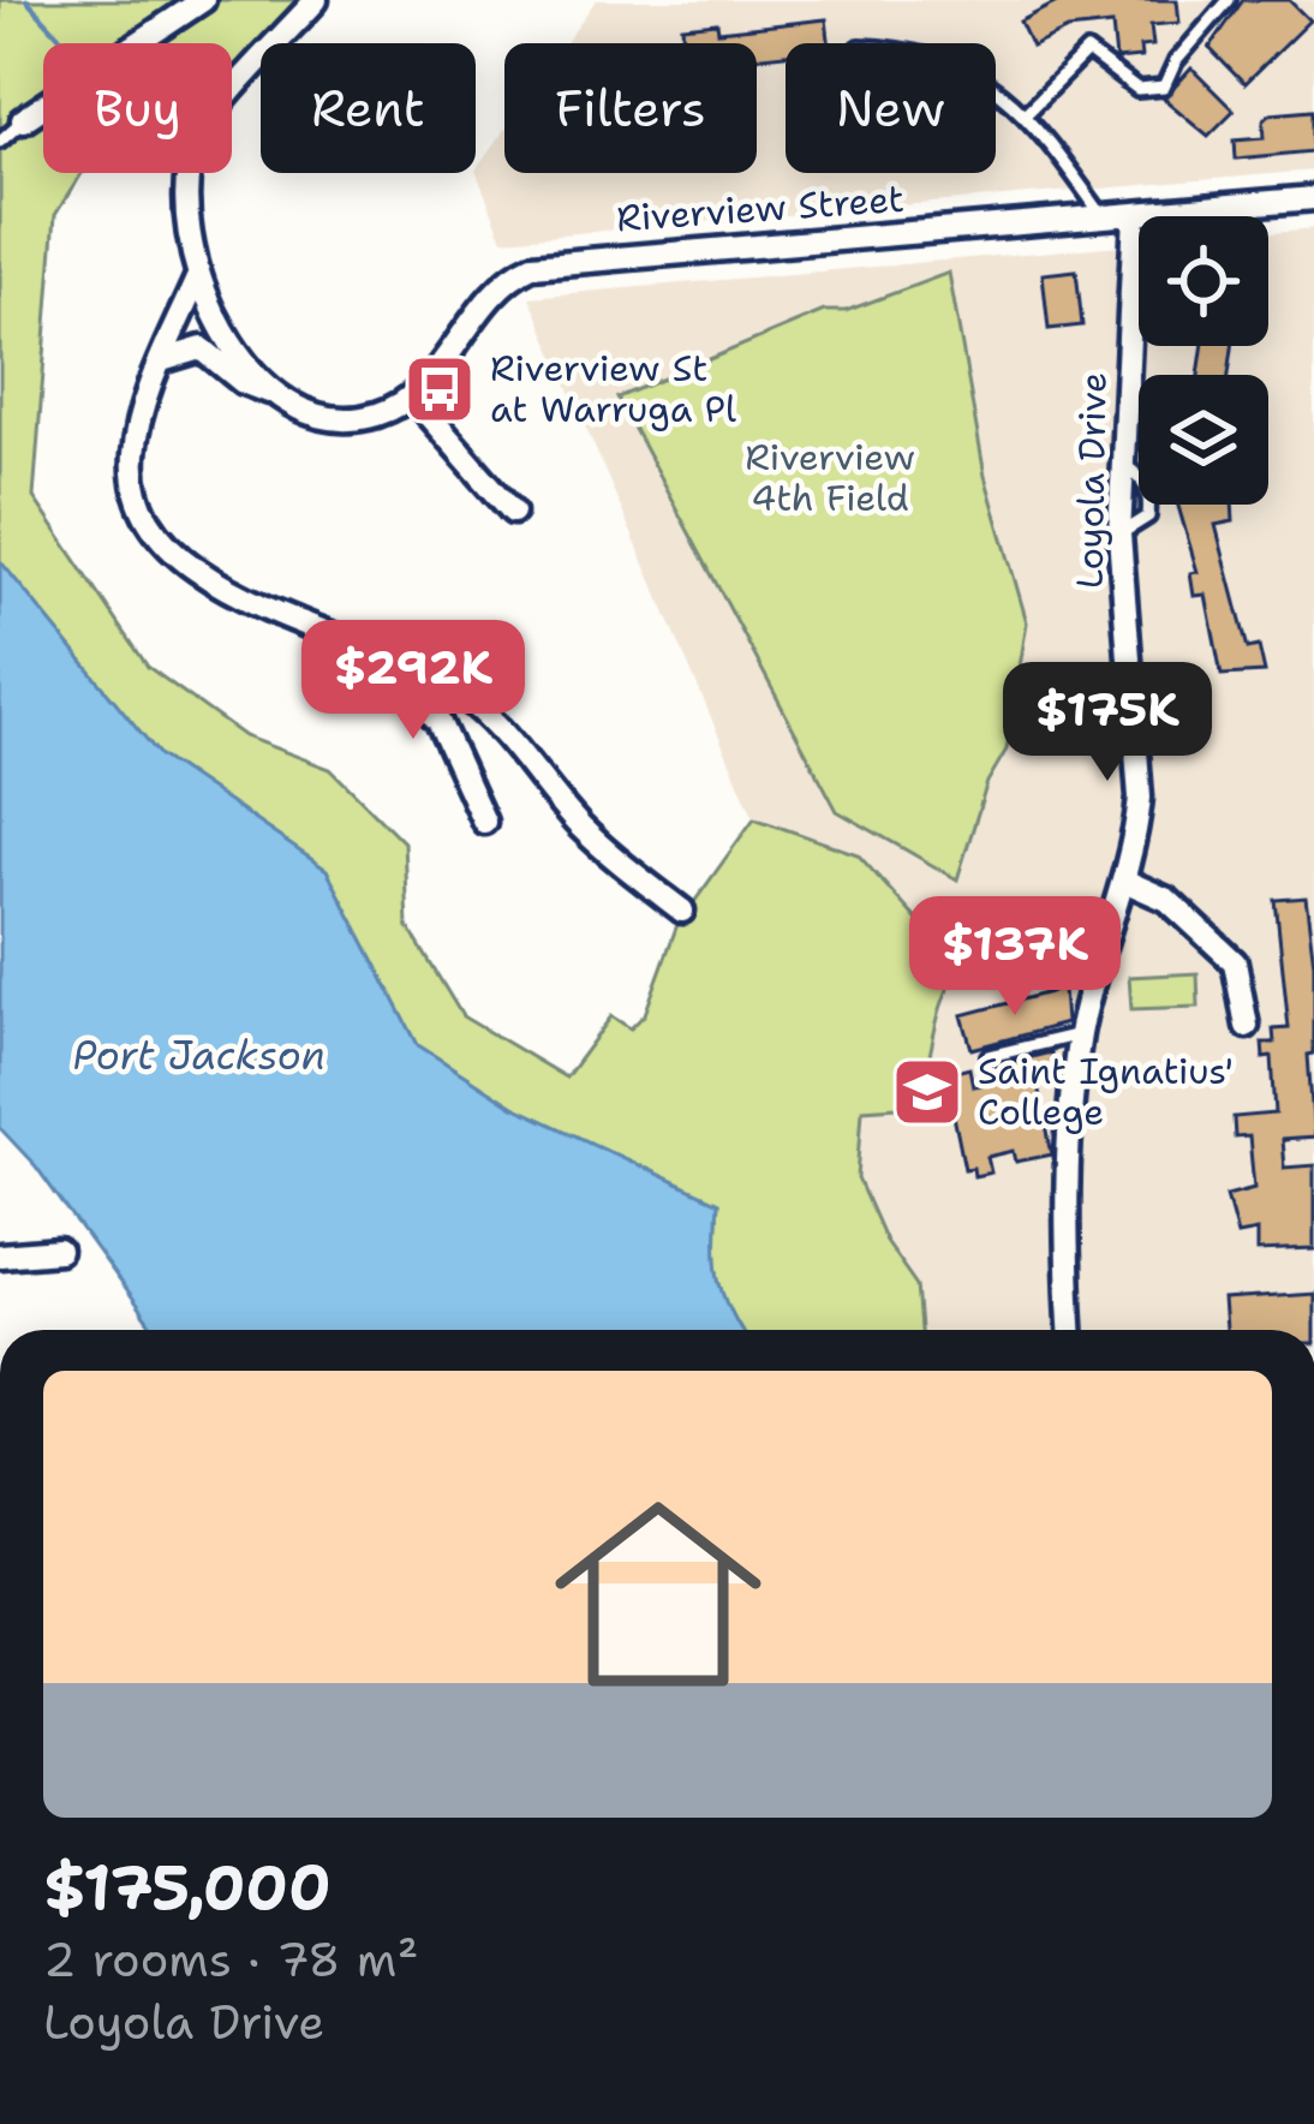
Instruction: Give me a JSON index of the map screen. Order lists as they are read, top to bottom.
{
  "streets": {
    "street": ["Riverview Street", "Loyola Drive"]
  },
  "crossings": [
    ["Riverview Street", "Loyola Drive"]
  ],
  "water": ["Port Jackson"],
  "parks": ["Riverview 4th Field"],
  "places": {
    "bus stop": ["Riverview St at Warruga Pl"],
    "school or university": ["Saint Ignatius' College"]
  },
  "page": {
    "chip": [
      "Buy",
      "Rent",
      "Filters",
      "New"
    ],
    "price": ["$292K", "$175K", "$137K"],
    "list": [
      {
        "name": "$175,000",
        "note": "2 rooms · 78 m² · Loyola Drive"
      }
    ]
  }
}
